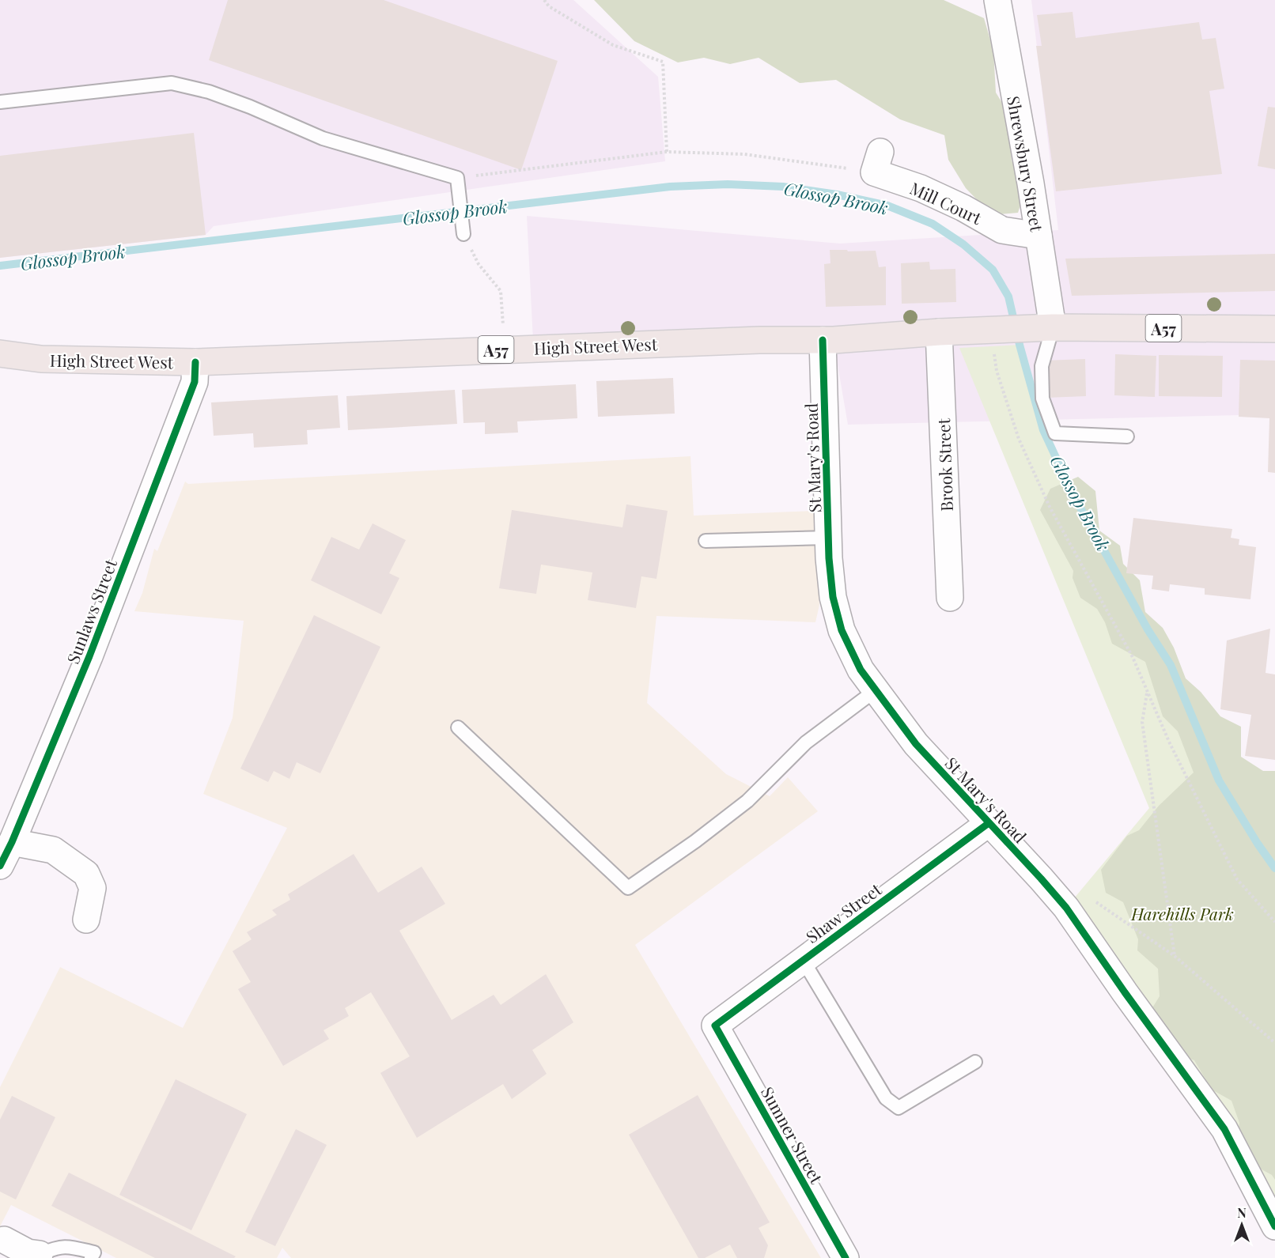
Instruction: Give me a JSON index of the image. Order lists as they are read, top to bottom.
{
  "streets": {
    "main road": ["A57", "High Street West"],
    "street": [
      "Shrewsbury Street",
      "Mill Court",
      "St Mary's Road",
      "Brook Street",
      "Sunlaws Street",
      "Shaw Street",
      "Sumner Street"
    ]
  },
  "crossings": [
    ["Shrewsbury Street", "Mill Court"],
    ["Shrewsbury Street", "A57"],
    ["A57", "High Street West"],
    ["High Street West", "St Mary's Road"],
    ["High Street West", "Brook Street"],
    ["High Street West", "Sunlaws Street"],
    ["St Mary's Road", "Shaw Street"],
    ["Shaw Street", "Sumner Street"]
  ],
  "water": ["Glossop Brook"],
  "parks": ["Harehills Park"],
  "north": "top"
}
